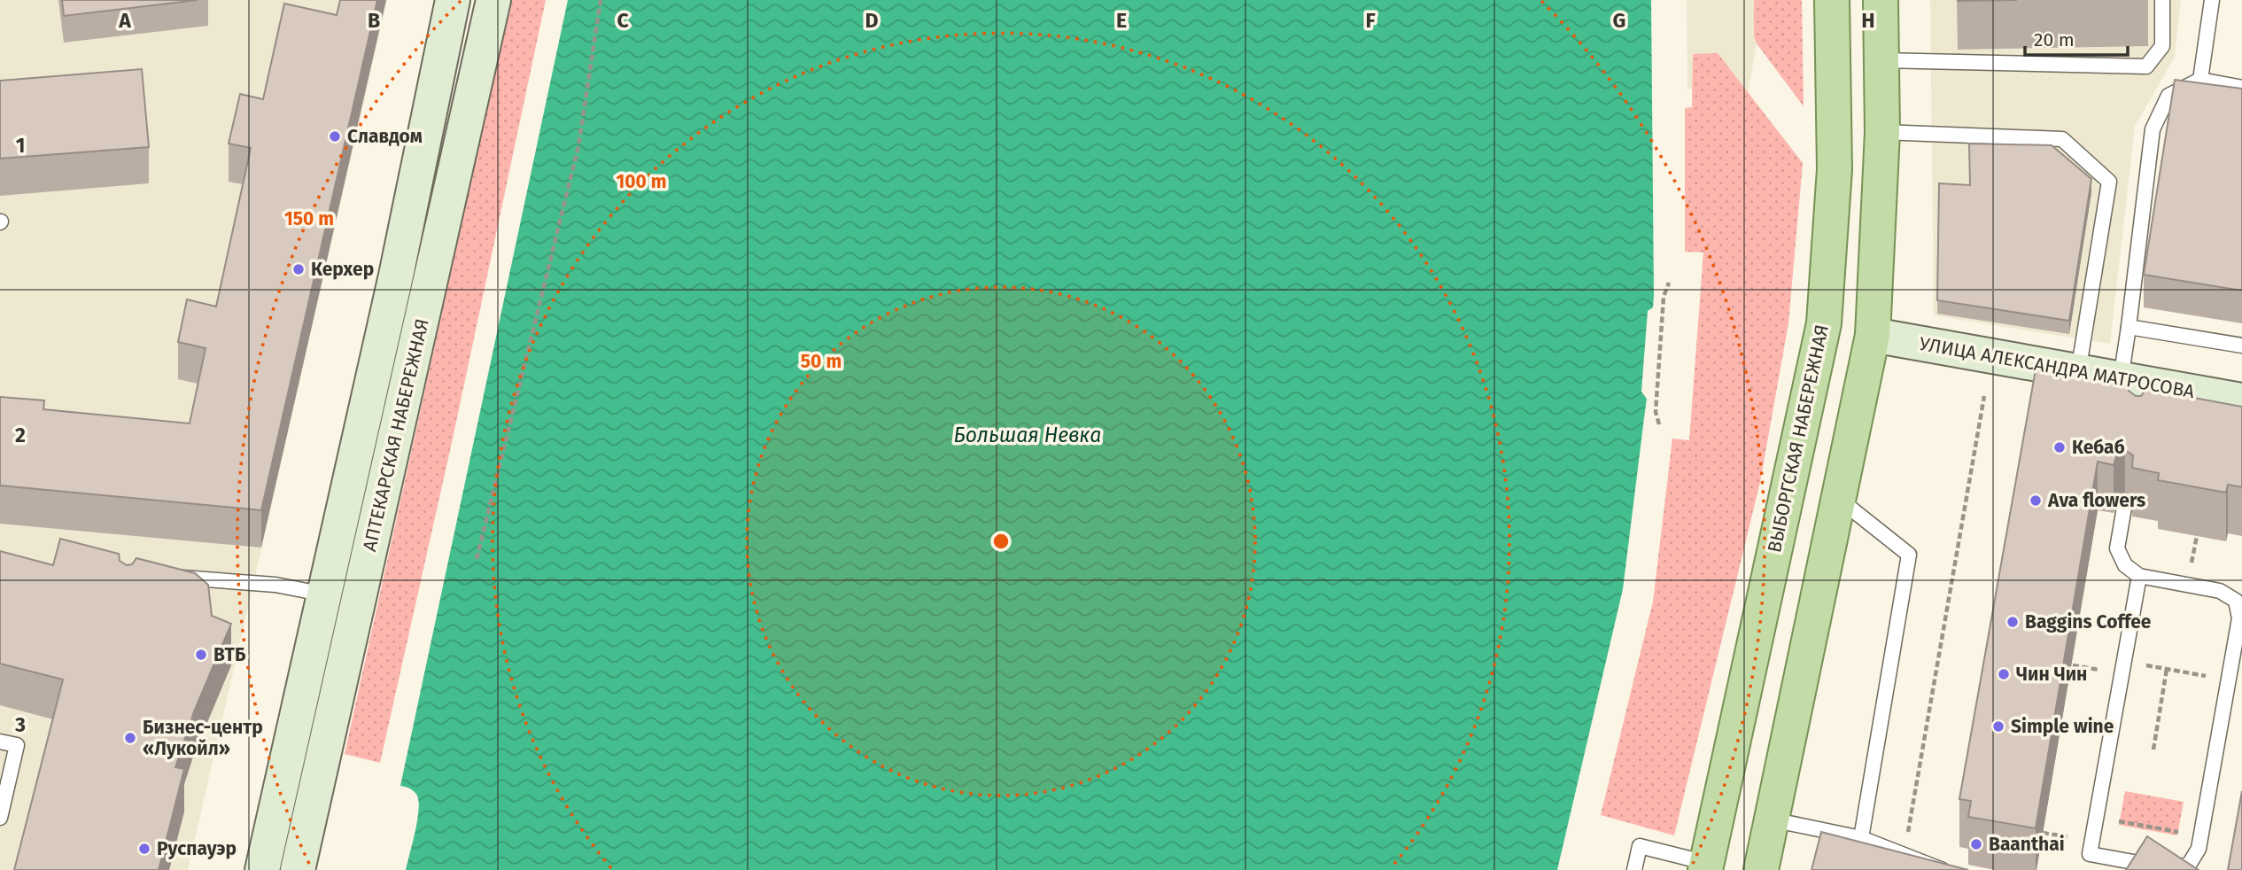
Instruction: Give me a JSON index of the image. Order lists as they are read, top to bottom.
{
  "streets": {
    "main road": ["ВЫБОРГСКАЯ НАБЕРЕЖНАЯ"],
    "street": ["УЛИЦА АЛЕКСАНДРА МАТРОСОВА", "АПТЕКАРСКАЯ НАБЕРЕЖНАЯ"]
  },
  "water": ["Большая Невка"],
  "places": [
    "Славдом",
    "Керхер",
    "Кебаб",
    "Ava flowers",
    "Baggins Coffee",
    "ВТБ",
    "Чин Чин",
    "Simple wine",
    "Бизнес-центр «Лукойл»",
    "Baanthai",
    "Руспауэр"
  ],
  "scale_bar": "20 m",
  "grid": {
    "columns": [
      "A",
      "B",
      "C",
      "D",
      "E",
      "F",
      "G",
      "H"
    ],
    "rows": ["1", "2", "3"]
  },
  "rings": ["100 m", "150 m", "50 m"]
}
